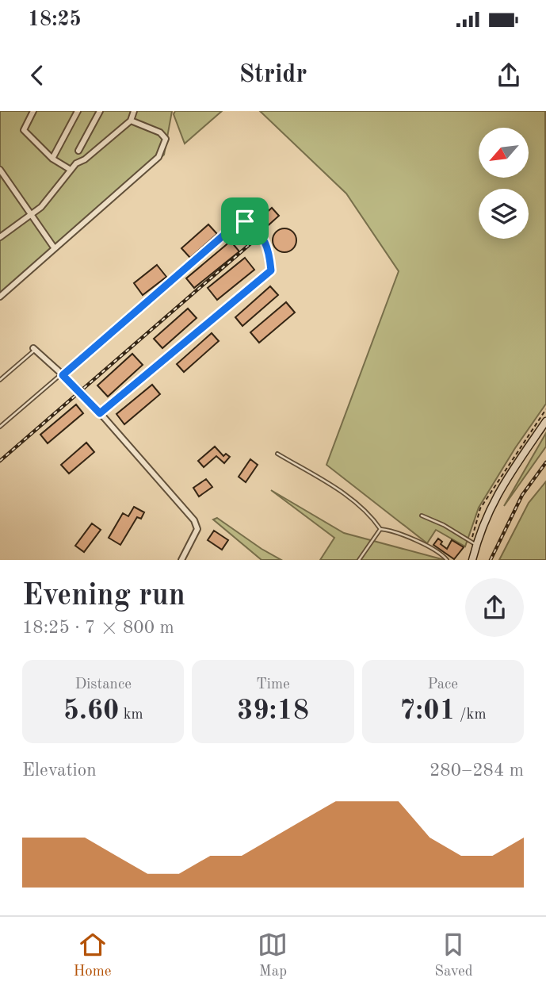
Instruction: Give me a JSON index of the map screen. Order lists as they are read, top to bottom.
{
  "north": "bottom left",
  "page": {
    "status": "18:25",
    "header": "Stridr",
    "heading": ["Evening run", "18:25 · 7 × 800 m"],
    "stats": [
      ["Distance", "5.60 km"],
      ["Time", "39:18"],
      ["Pace", "7:01 /km"]
    ],
    "chart": ["Elevation", "280–284 m"],
    "tabs": ["Home", "Map", "Saved"]
  }
}
